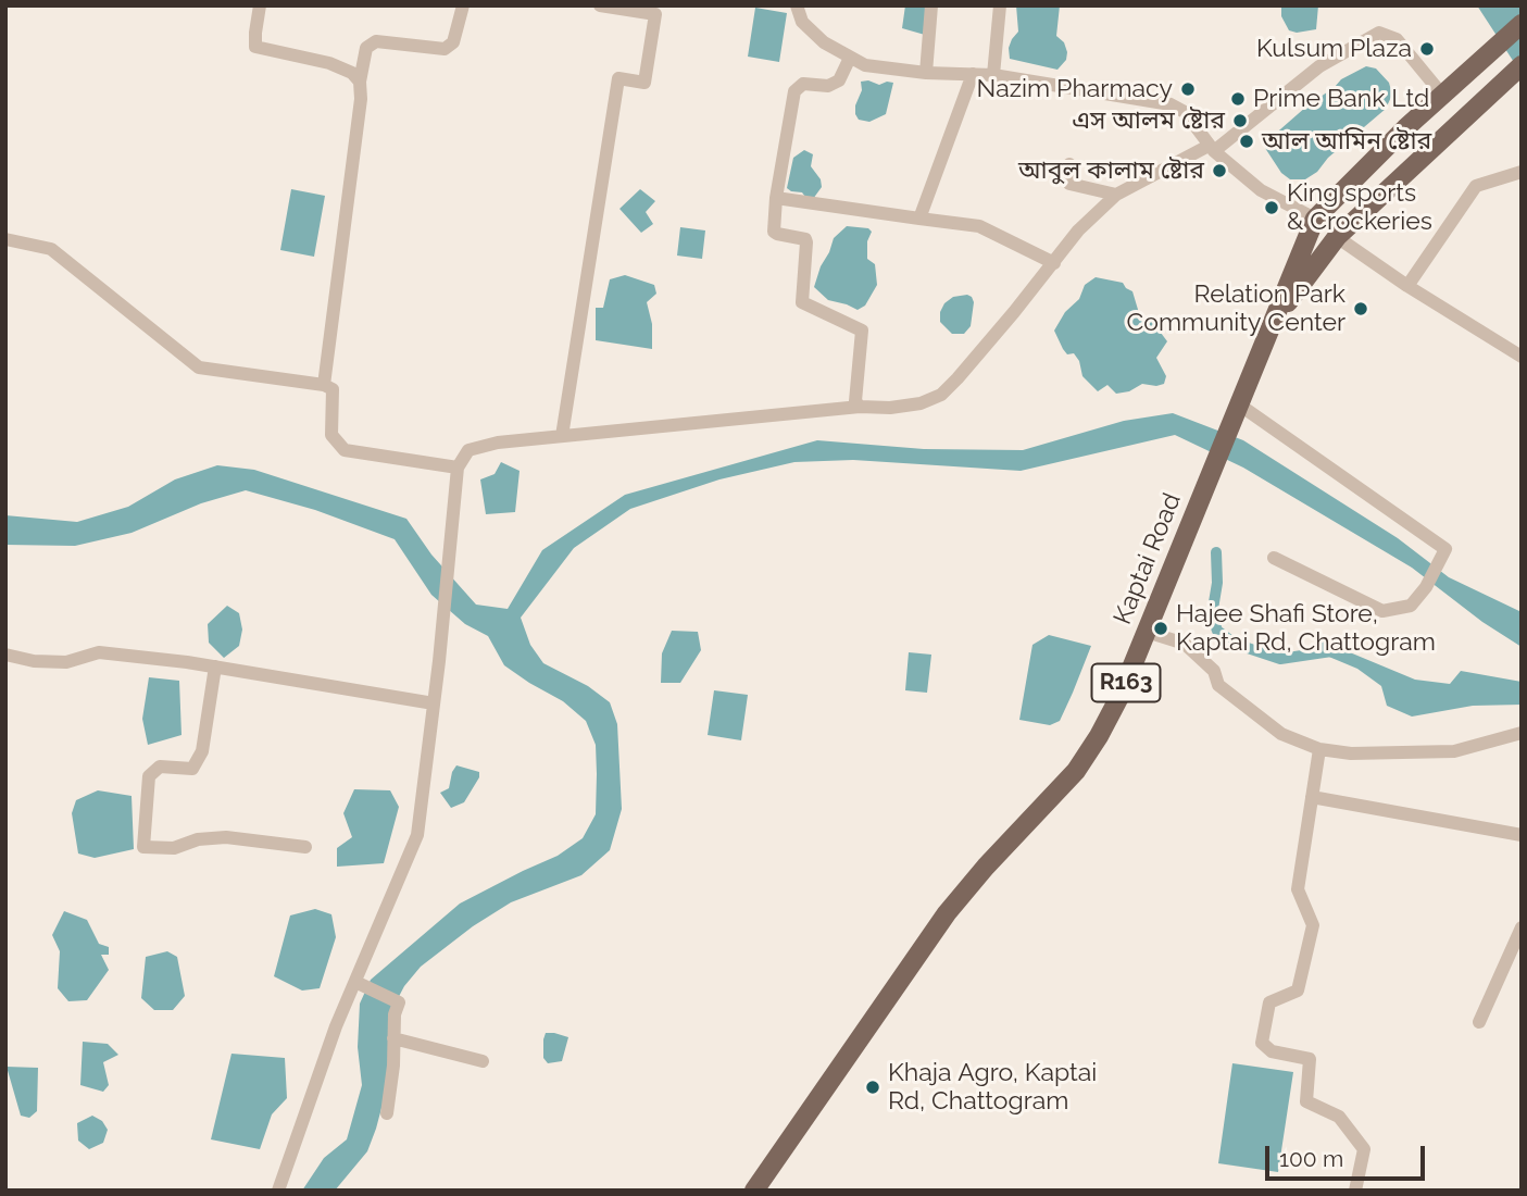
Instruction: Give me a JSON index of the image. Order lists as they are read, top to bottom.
{
  "streets": {
    "main road": ["Kaptai Road", "R163"]
  },
  "crossings": [
    ["Kaptai Road", "R163"]
  ],
  "places": [
    "Kulsum Plaza",
    "Nazim Pharmacy",
    "Prime Bank Ltd",
    "এস আলম ষ্টোর",
    "আল আমিন ষ্টোর",
    "আবুল কালাম ষ্টোর",
    "King sports & Crockeries",
    "Relation Park Community Center",
    "Hajee Shafi Store, Kaptai Rd, Chattogram",
    "Khaja Agro, Kaptai Rd, Chattogram"
  ],
  "scale_bar": "100 m"
}
